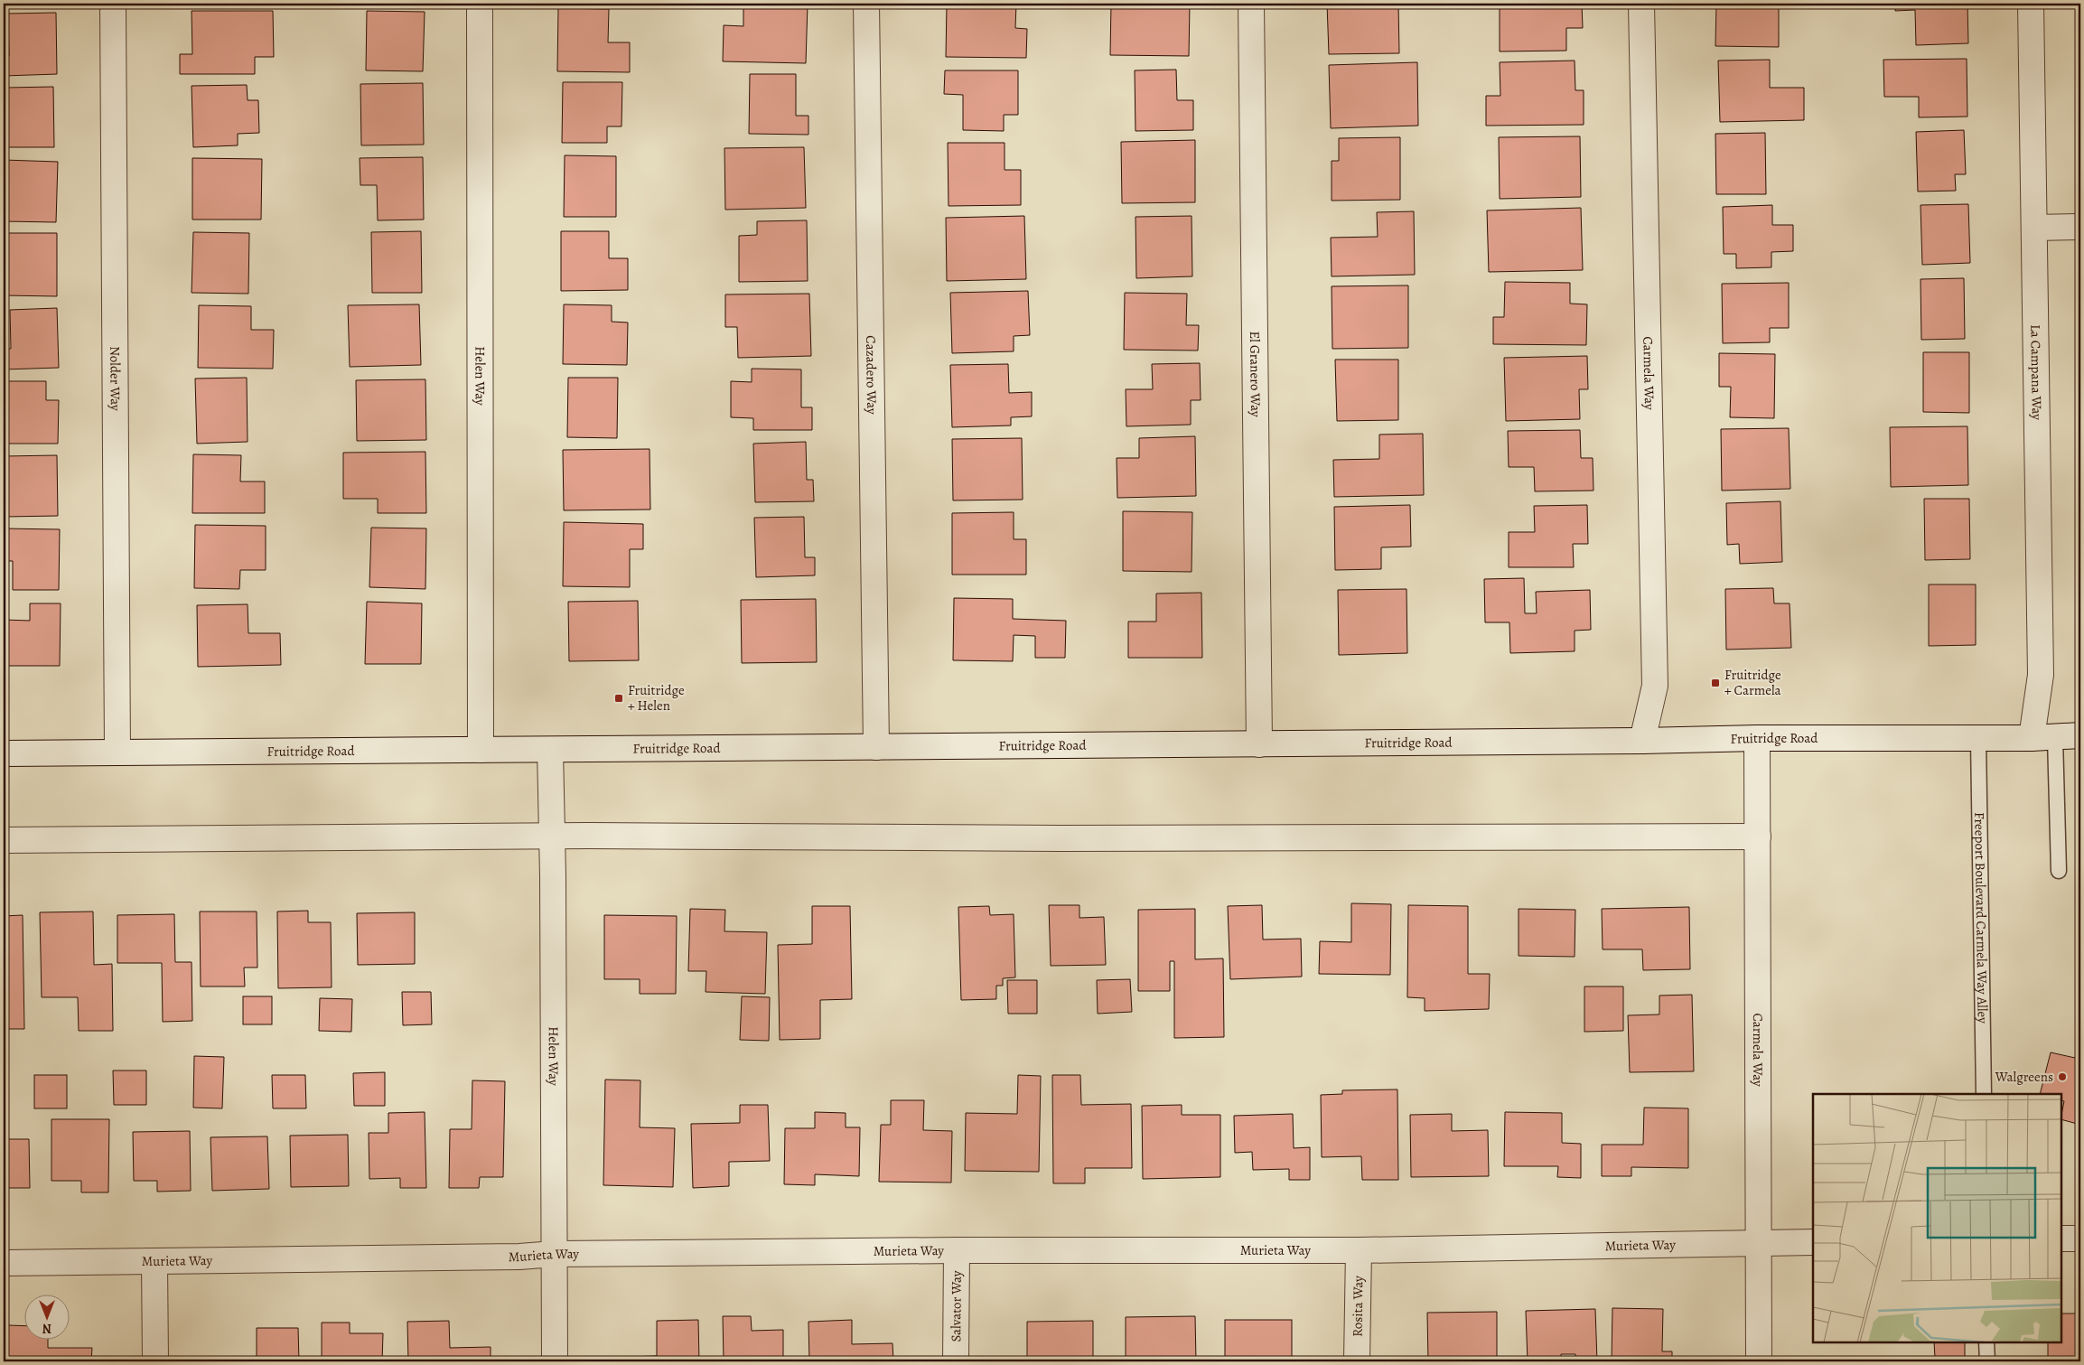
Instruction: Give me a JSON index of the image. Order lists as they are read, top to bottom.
{
  "streets": {
    "street": [
      "La Campana Way",
      "Carmela Way",
      "El Granero Way",
      "Cazadero Way",
      "Helen Way",
      "Nolder Way",
      "Fruitridge Road",
      "Murieta Way",
      "Salvator Way",
      "Rosita Way"
    ],
    "lane": ["Freeport Boulevard Carmela Way Alley"]
  },
  "crossings": [
    ["La Campana Way", "Fruitridge Road"],
    ["Carmela Way", "Fruitridge Road"],
    ["Carmela Way", "Murieta Way"],
    ["El Granero Way", "Fruitridge Road"],
    ["Cazadero Way", "Fruitridge Road"],
    ["Helen Way", "Fruitridge Road"],
    ["Helen Way", "Murieta Way"],
    ["Nolder Way", "Fruitridge Road"],
    ["Fruitridge Road", "Freeport Boulevard Carmela Way Alley"],
    ["Murieta Way", "Salvator Way"],
    ["Murieta Way", "Rosita Way"]
  ],
  "places": {
    "transit": ["Fruitridge + Carmela", "Fruitridge + Helen"],
    "other": ["Walgreens"]
  },
  "north": "bottom"
}
